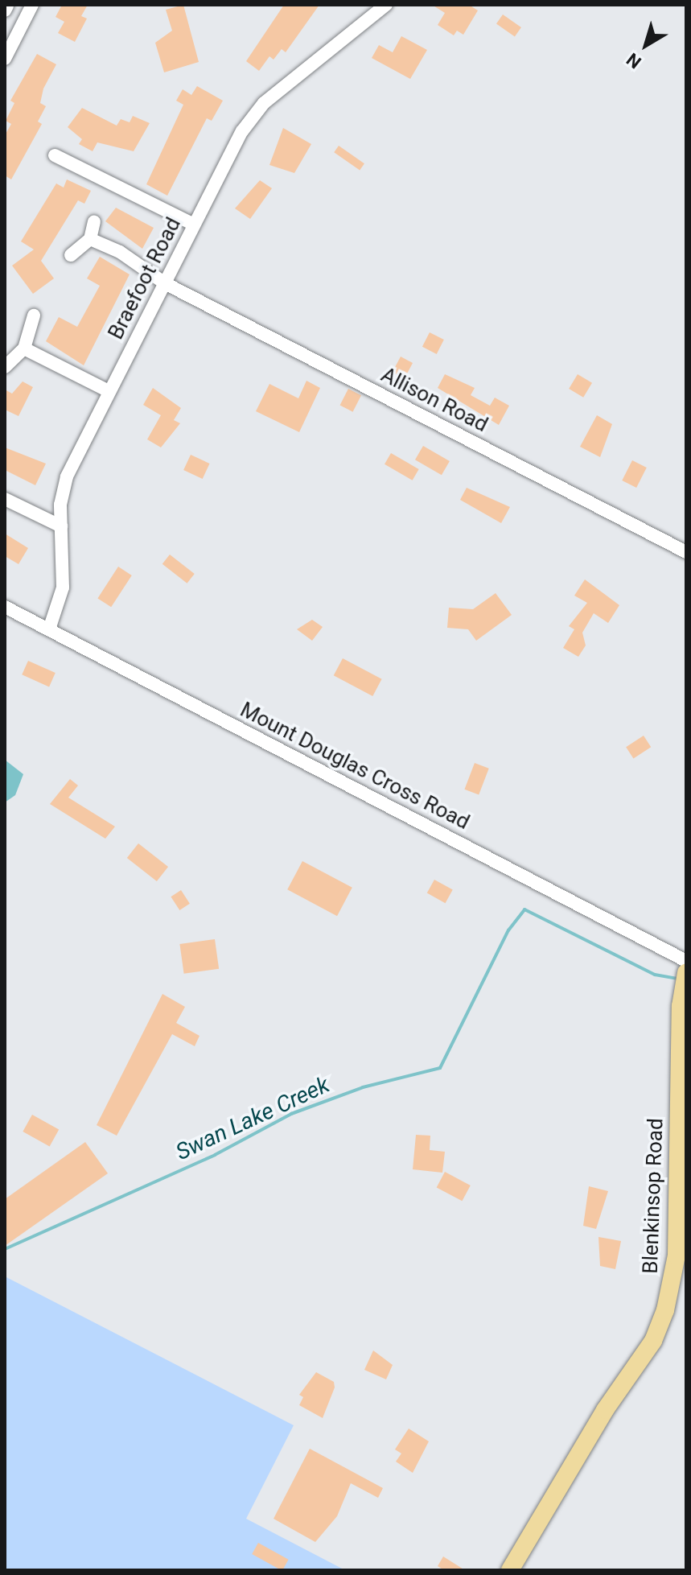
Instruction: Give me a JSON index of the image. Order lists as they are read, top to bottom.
{
  "streets": {
    "main road": ["Blenkinsop Road"],
    "street": ["Braefoot Road", "Allison Road", "Mount Douglas Cross Road"]
  },
  "crossings": [
    ["Braefoot Road", "Allison Road"],
    ["Braefoot Road", "Mount Douglas Cross Road"]
  ],
  "water": ["Swan Lake Creek"],
  "north": "bottom left"
}
